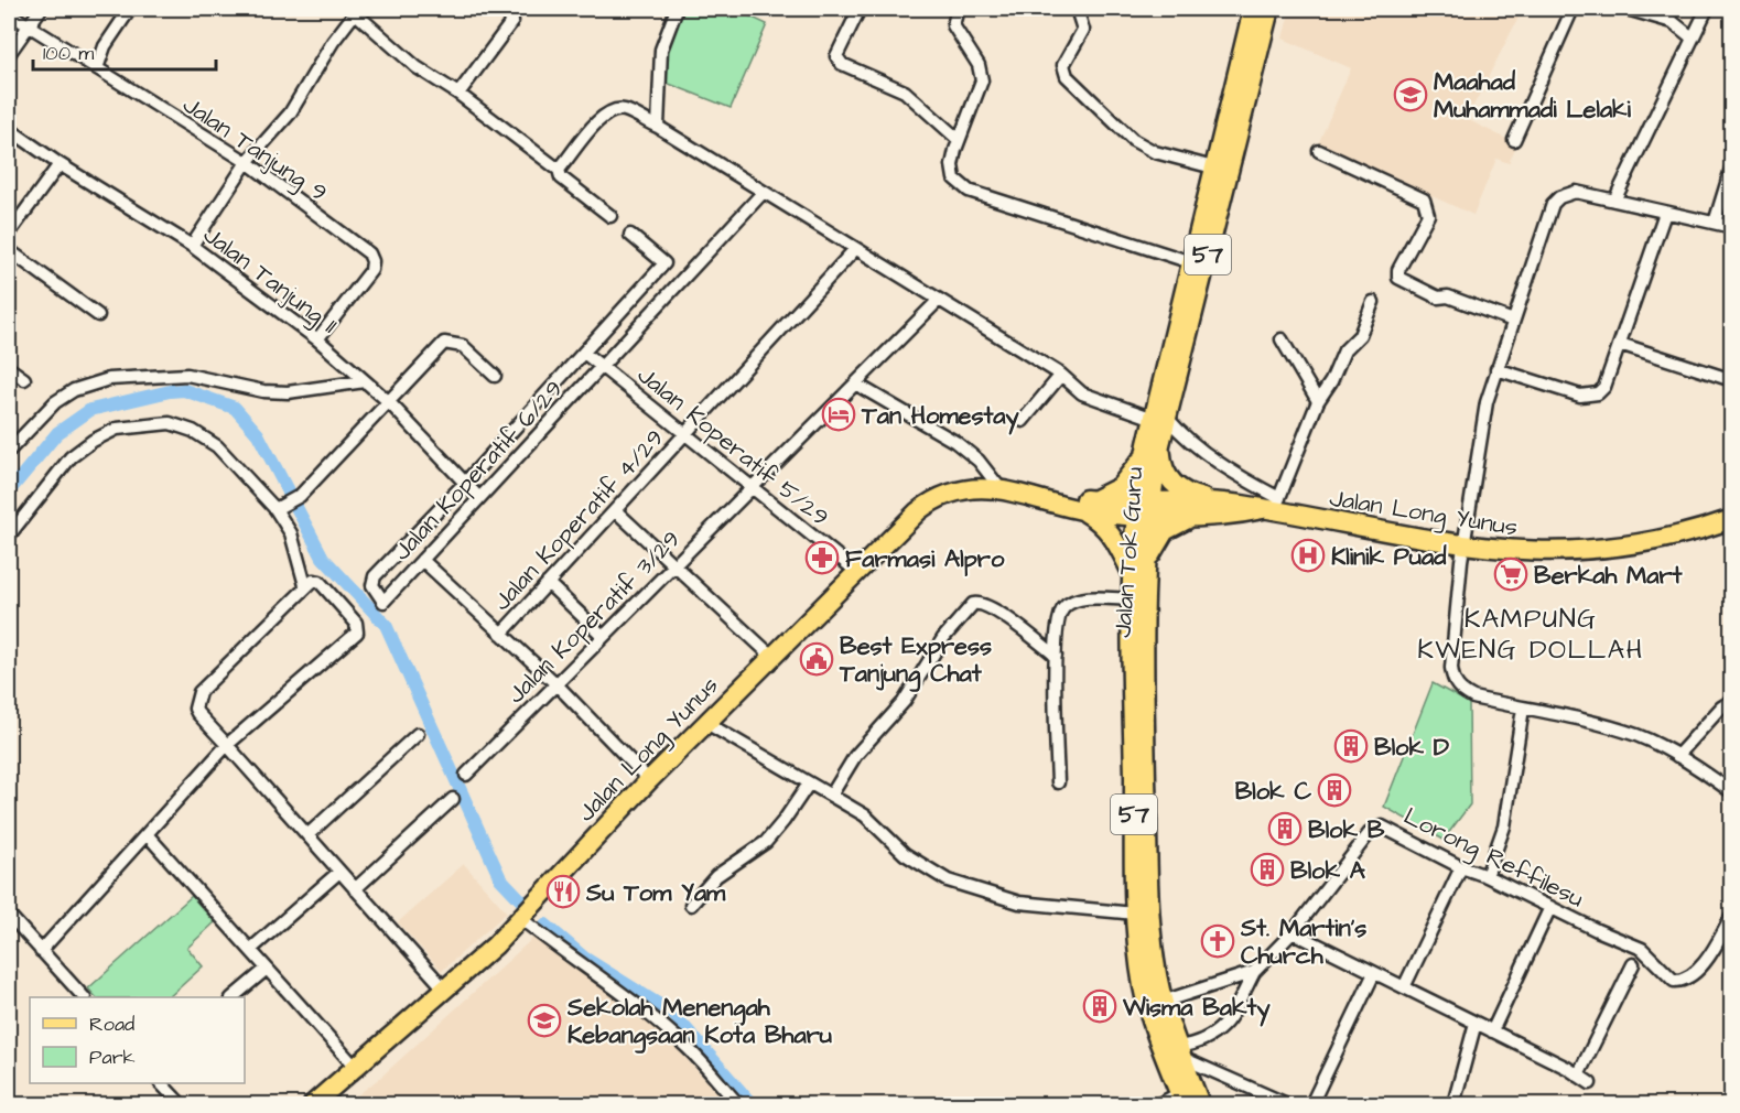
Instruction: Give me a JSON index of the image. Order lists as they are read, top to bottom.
{
  "streets": {
    "main road": ["57", "Jalan Long Yunus", "Jalan Tok Guru"],
    "street": [
      "Jalan Tanjung 9",
      "Jalan Tanjung 11",
      "Jalan Koperatif 5/29",
      "Jalan Koperatif 6/29",
      "Jalan Koperatif 4/29",
      "Jalan Koperatif 3/29",
      "Lorong Reffilesu"
    ]
  },
  "crossings": [
    ["Jalan Tanjung 9", "Jalan Tanjung 11"],
    ["Jalan Tanjung 11", "Jalan Koperatif 6/29"],
    ["Jalan Koperatif 5/29", "Jalan Koperatif 6/29"],
    ["Jalan Koperatif 5/29", "Jalan Long Yunus"],
    ["Jalan Koperatif 5/29", "Jalan Koperatif 4/29"],
    ["Jalan Koperatif 5/29", "Jalan Koperatif 3/29"],
    ["Jalan Long Yunus", "Jalan Tok Guru"],
    ["Jalan Tok Guru", "Lorong Reffilesu"]
  ],
  "districts": ["KAMPUNG KWENG DOLLAH"],
  "places": {
    "school or university": ["Maahad Muhammadi Lelaki", "Sekolah Menengah Kebangsaan Kota Bharu"],
    "hotel": ["Tan Homestay"],
    "hospital": ["Klinik Puad"],
    "pharmacy": ["Farmasi Alpro"],
    "supermarket": ["Berkah Mart"],
    "public building": ["Best Express Tanjung Chat"],
    "building": [
      "Blok D",
      "Blok C",
      "Blok B",
      "Blok A",
      "Wisma Bakty"
    ],
    "restaurant": ["Su Tom Yam"],
    "church": ["St. Martin's Church"]
  },
  "legend": ["Road", "Park"],
  "scale_bar": "100 m"
}
